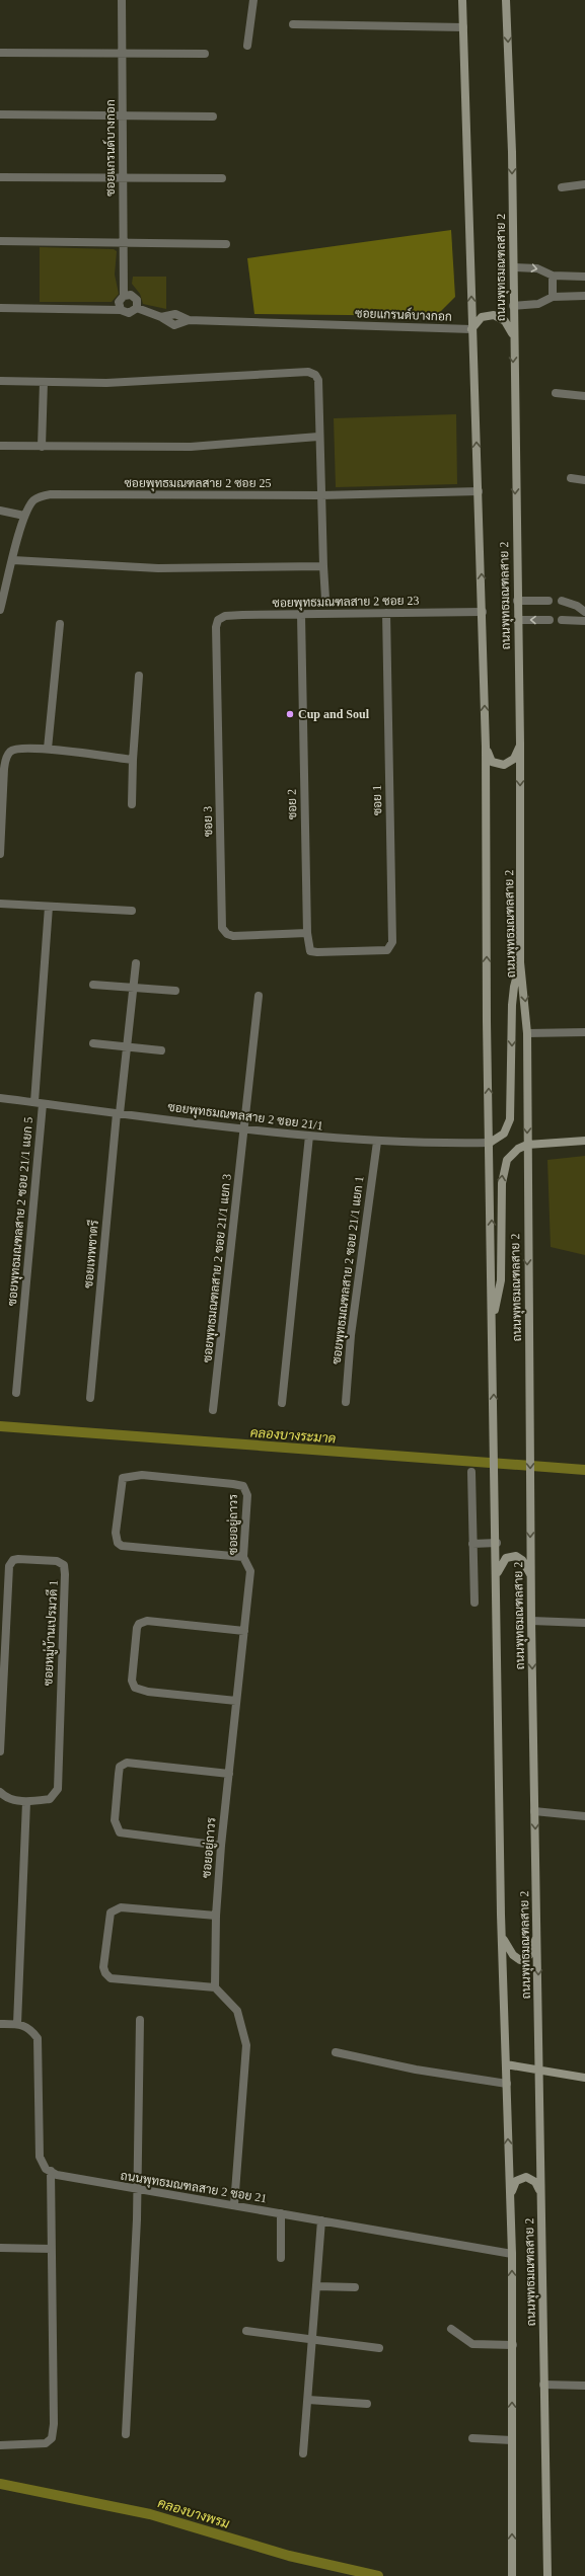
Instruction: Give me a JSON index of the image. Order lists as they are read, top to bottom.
{
  "streets": {
    "main road": ["ถนนพุทธมณฑลสาย 2"],
    "street": [
      "ซอยแกรนด์บางกอก",
      "ซอยพุทธมณฑลสาย 2 ซอย 25",
      "ซอยพุทธมณฑลสาย 2 ซอย 23",
      "ซอย 1",
      "ซอย 2",
      "ซอย 3",
      "ซอยพุทธมณฑลสาย 2 ซอย 21/1",
      "ซอยพุทธมณฑลสาย 2 ซอย 21/1 แยก 5",
      "ซอยเทพชาตรี",
      "ซอยพุทธมณฑลสาย 2 ซอย 21/1 แยก 3",
      "ซอยพุทธมณฑลสาย 2 ซอย 21/1 แยก 1",
      "ซอยอยู่ถาวร",
      "ซอยหมู่บ้านเปรมวดี 1",
      "ถนนพุทธมณฑลสาย 2 ซอย 21"
    ]
  },
  "crossings": [
    ["ซอยแกรนด์บางกอก", "ถนนพุทธมณฑลสาย 2"],
    ["ถนนพุทธมณฑลสาย 2", "ซอยพุทธมณฑลสาย 2 ซอย 25"],
    ["ถนนพุทธมณฑลสาย 2", "ซอยพุทธมณฑลสาย 2 ซอย 23"],
    ["ถนนพุทธมณฑลสาย 2", "ซอยพุทธมณฑลสาย 2 ซอย 21/1"],
    ["ถนนพุทธมณฑลสาย 2", "ถนนพุทธมณฑลสาย 2 ซอย 21"],
    ["ซอยพุทธมณฑลสาย 2 ซอย 23", "ซอย 1"],
    ["ซอยพุทธมณฑลสาย 2 ซอย 23", "ซอย 2"],
    ["ซอยพุทธมณฑลสาย 2 ซอย 23", "ซอย 3"],
    ["ซอย 1", "ซอย 2"],
    ["ซอย 2", "ซอย 3"],
    ["ซอยพุทธมณฑลสาย 2 ซอย 21/1", "ซอยพุทธมณฑลสาย 2 ซอย 21/1 แยก 5"],
    ["ซอยพุทธมณฑลสาย 2 ซอย 21/1", "ซอยเทพชาตรี"],
    ["ซอยพุทธมณฑลสาย 2 ซอย 21/1", "ซอยพุทธมณฑลสาย 2 ซอย 21/1 แยก 3"],
    ["ซอยพุทธมณฑลสาย 2 ซอย 21/1", "ซอยพุทธมณฑลสาย 2 ซอย 21/1 แยก 1"]
  ],
  "water": ["คลองบางระมาด", "คลองบางพรม"],
  "places": ["Cup and Soul"]
}
